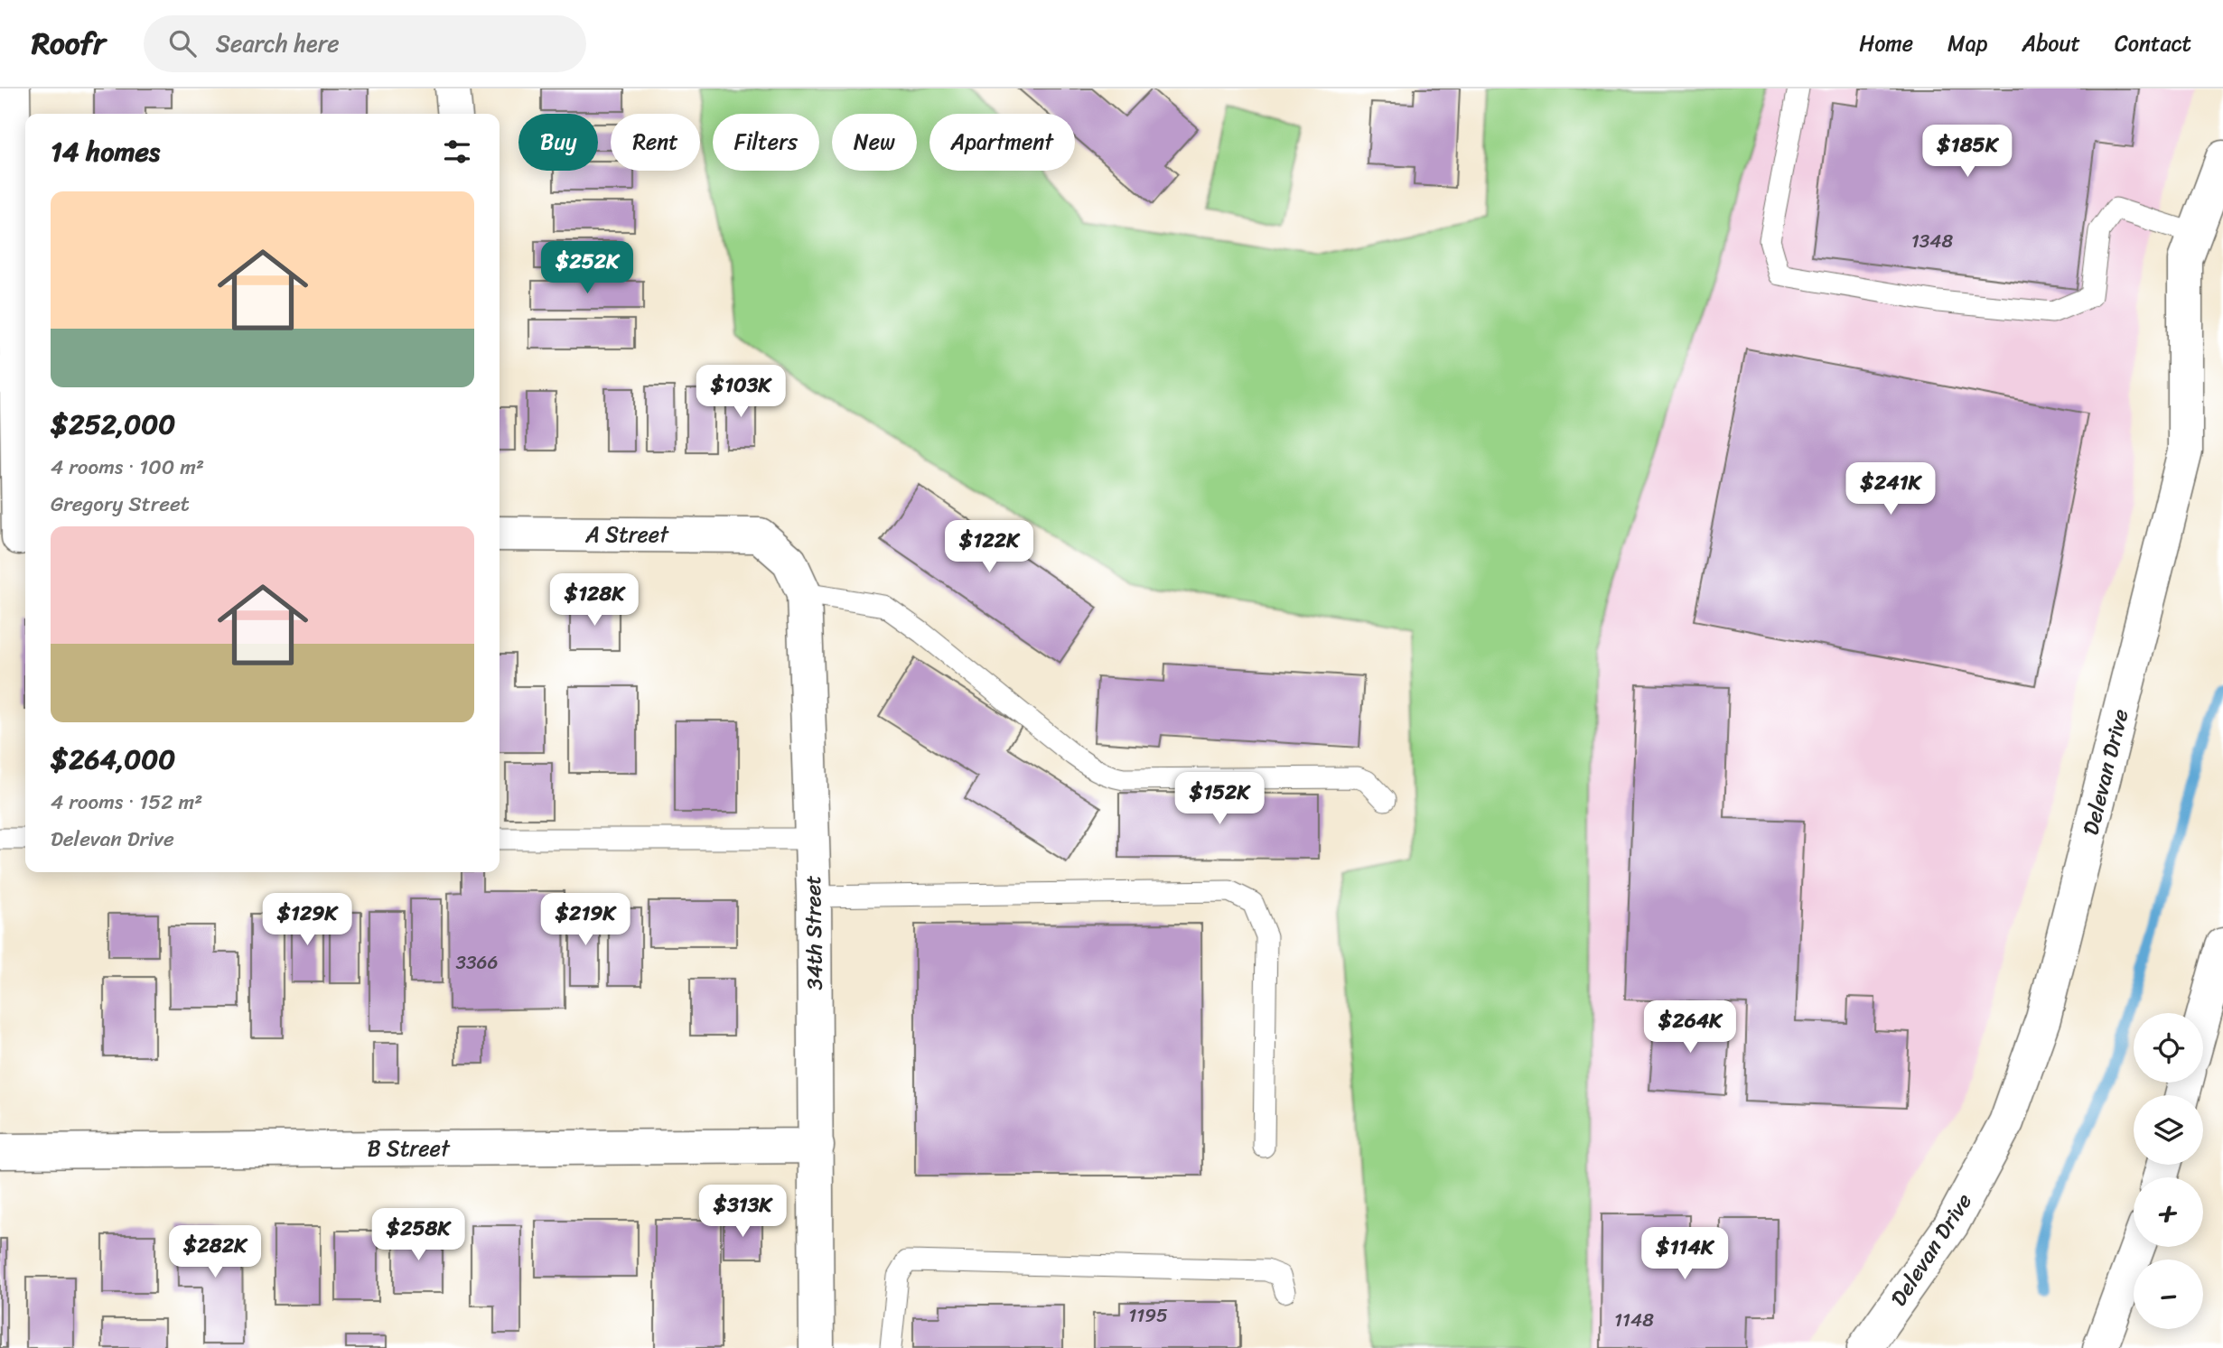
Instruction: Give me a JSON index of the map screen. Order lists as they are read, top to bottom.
{
  "streets": {
    "main road": [
      "A Street",
      "Delevan Drive",
      "34th Street",
      "B Street"
    ]
  },
  "crossings": [
    ["A Street", "34th Street"],
    ["34th Street", "B Street"]
  ],
  "house_numbers": [
    "1348",
    "3366",
    "1195",
    "1148"
  ],
  "page": {
    "header": "Roofr",
    "search": "Search here",
    "nav": [
      "Home",
      "Map",
      "About",
      "Contact"
    ],
    "chip": [
      "Buy",
      "Rent",
      "Filters",
      "New",
      "Apartment"
    ],
    "heading": "14 homes",
    "price": [
      "$185K",
      "$252K",
      "$103K",
      "$241K",
      "$122K",
      "$128K",
      "$152K",
      "$129K",
      "$219K",
      "$264K",
      "$313K",
      "$258K",
      "$282K",
      "$114K"
    ],
    "list": [
      {
        "name": "$252,000",
        "note": "4 rooms · 100 m² · Gregory Street"
      },
      {
        "name": "$264,000",
        "note": "4 rooms · 152 m² · Delevan Drive"
      }
    ],
    "map_buttons": ["+", "−"]
  }
}
